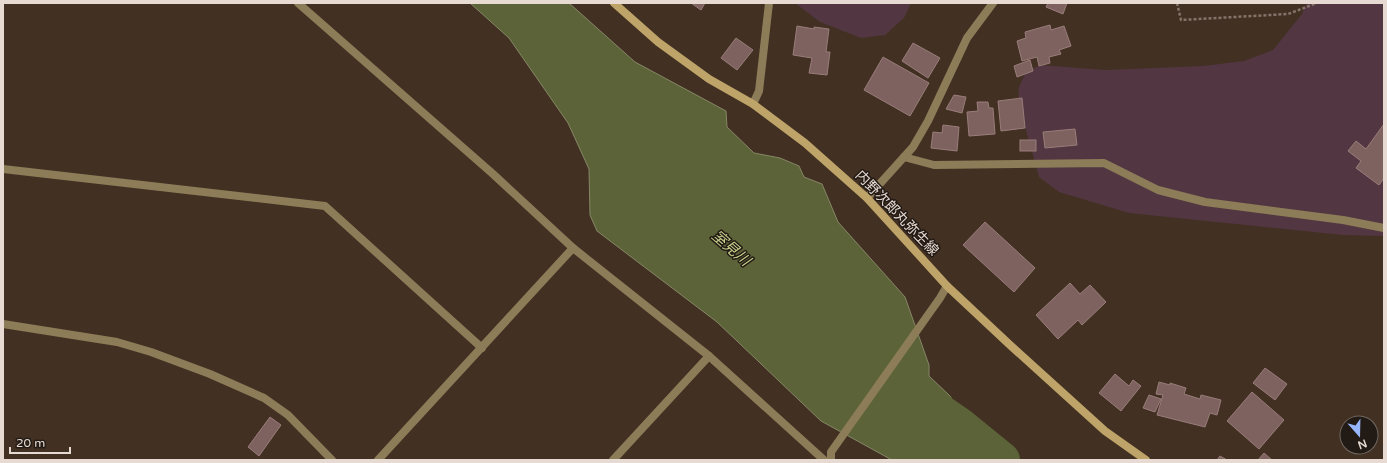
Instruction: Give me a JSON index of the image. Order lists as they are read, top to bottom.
{
  "streets": {
    "main road": ["内野次郎丸弥生線"]
  },
  "water": ["室見川"],
  "scale_bar": "20 m",
  "north": "bottom"
}
